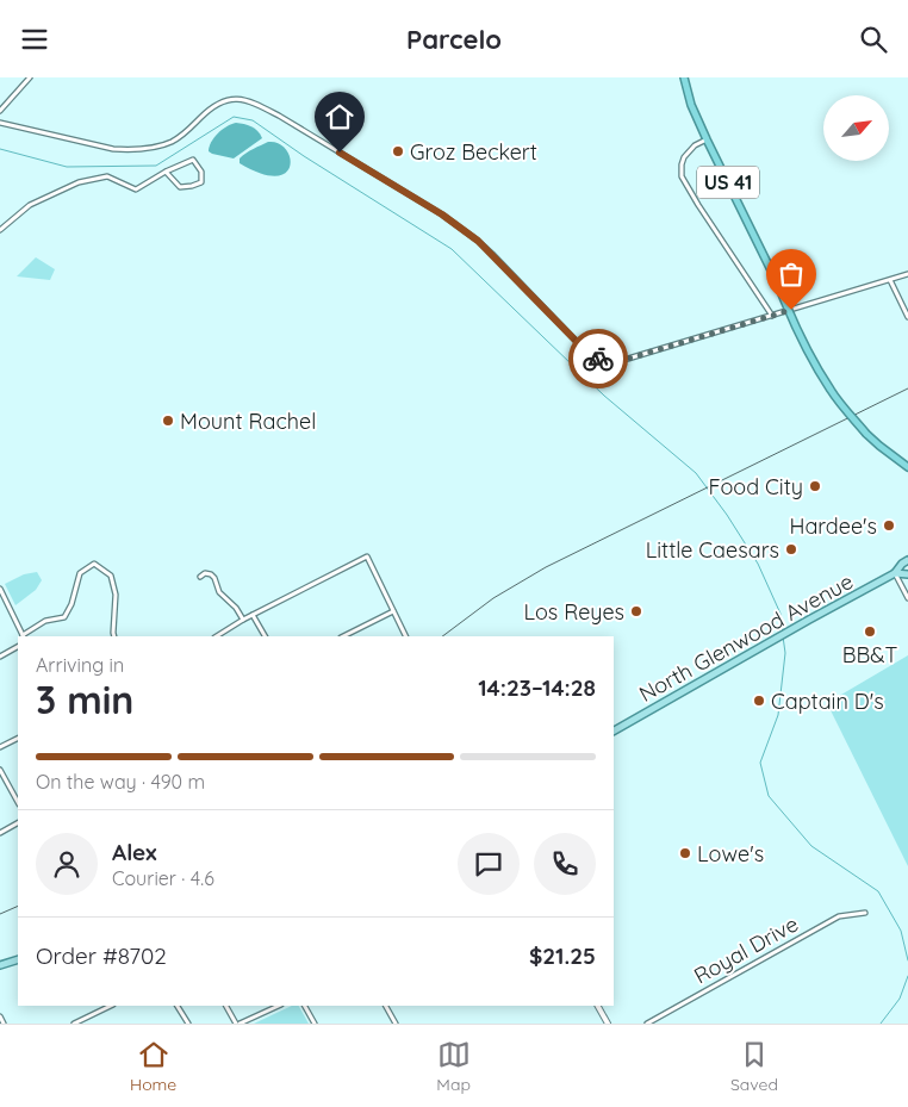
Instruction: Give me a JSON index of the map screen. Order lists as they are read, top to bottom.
{
  "streets": {
    "highway": ["US 41"],
    "main road": ["North Glenwood Avenue"],
    "street": ["Royal Drive"]
  },
  "places": [
    "Groz Beckert",
    "Mount Rachel",
    "Food City",
    "Hardee's",
    "Little Caesars",
    "Los Reyes",
    "BB&T",
    "Captain D's",
    "Lowe's"
  ],
  "north": "top right",
  "page": {
    "header": "Parcelo",
    "heading": ["3 min", "Arriving in", "14:23–14:28"],
    "panel": [
      "Alex",
      "Courier · 4.6",
      "Order #8702",
      "$21.25"
    ],
    "bar": "On the way · 490 m",
    "tabs": ["Home", "Map", "Saved"]
  }
}
